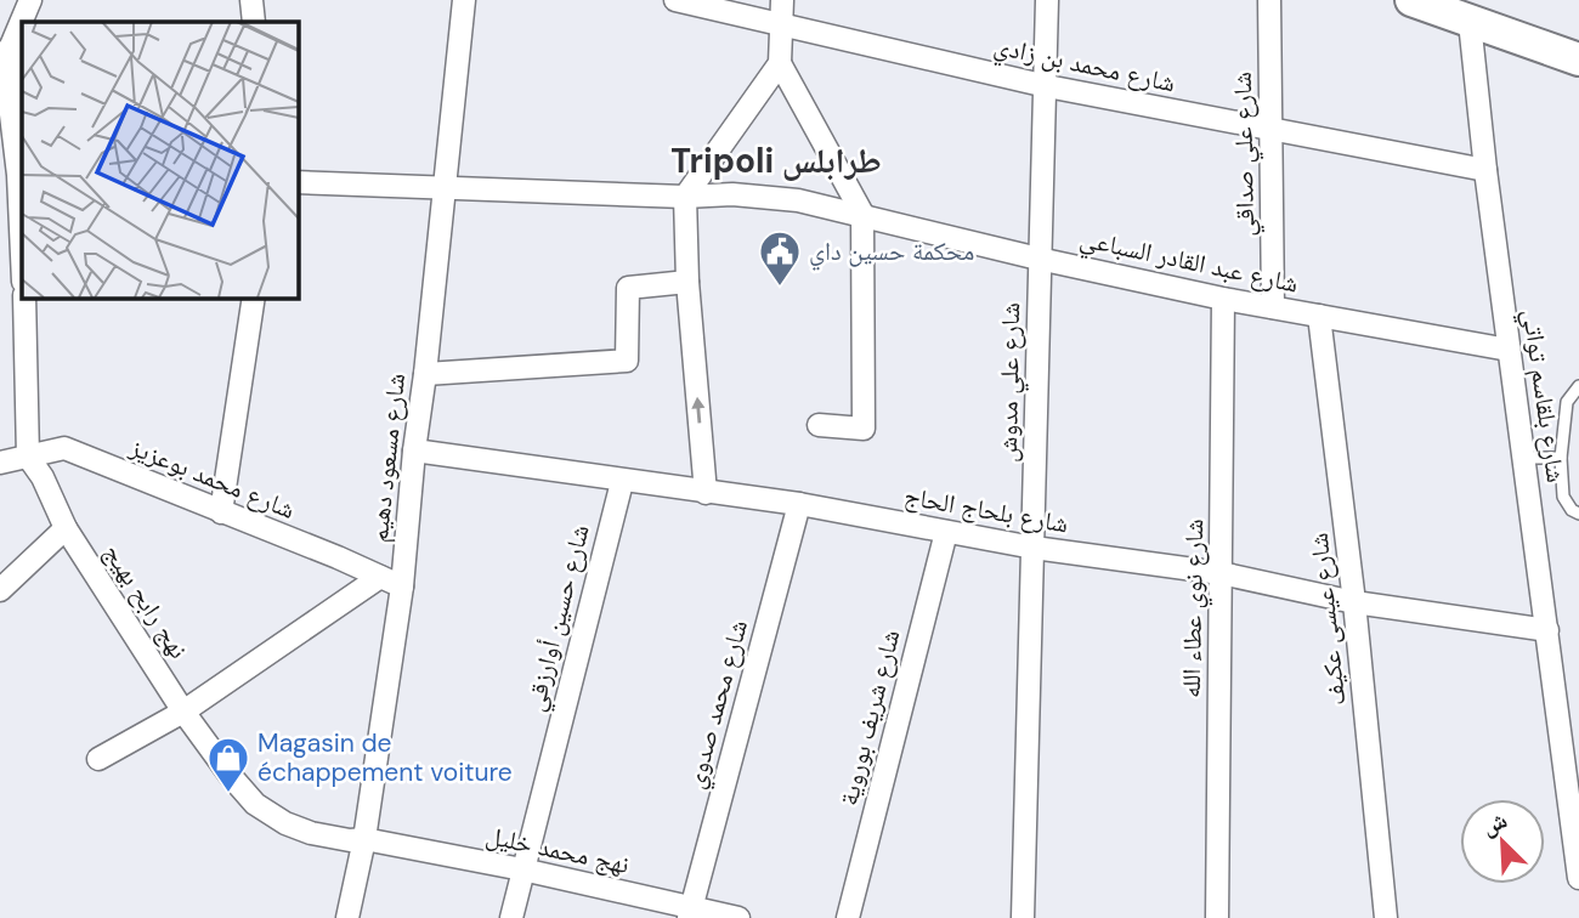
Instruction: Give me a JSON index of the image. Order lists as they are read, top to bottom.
{
  "streets": {
    "street": [
      "شارع محمد بن زادي",
      "شارع علي صداقي",
      "شارع عبد القادر السباعي",
      "شارع علي مدوش",
      "شارع بلقاسم تواتي",
      "شارع مسعود دهيم",
      "شارع محمد بوعزيز",
      "شارع بلحاج الحاج",
      "نهج رابح بهيج",
      "شارع نوي عطاء الله",
      "شارع حسين أوارزقي",
      "شارع عيسى عكيف",
      "شارع محمد صدوي",
      "شارع شريف بوروية",
      "نهج محمد خليل"
    ]
  },
  "crossings": [
    ["شارع محمد بن زادي", "شارع علي صداقي"],
    ["شارع محمد بن زادي", "شارع علي مدوش"],
    ["شارع محمد بن زادي", "شارع بلقاسم تواتي"],
    ["شارع علي صداقي", "شارع عبد القادر السباعي"],
    ["شارع عبد القادر السباعي", "شارع علي مدوش"],
    ["شارع عبد القادر السباعي", "شارع بلقاسم تواتي"],
    ["شارع عبد القادر السباعي", "شارع مسعود دهيم"],
    ["شارع عبد القادر السباعي", "شارع نوي عطاء الله"],
    ["شارع عبد القادر السباعي", "شارع عيسى عكيف"],
    ["شارع علي مدوش", "شارع بلحاج الحاج"],
    ["شارع بلقاسم تواتي", "شارع بلحاج الحاج"],
    ["شارع مسعود دهيم", "شارع محمد بوعزيز"],
    ["شارع مسعود دهيم", "شارع بلحاج الحاج"],
    ["شارع مسعود دهيم", "نهج رابح بهيج"],
    ["شارع مسعود دهيم", "نهج محمد خليل"],
    ["شارع محمد بوعزيز", "نهج رابح بهيج"],
    ["شارع بلحاج الحاج", "شارع نوي عطاء الله"],
    ["شارع بلحاج الحاج", "شارع حسين أوارزقي"],
    ["شارع بلحاج الحاج", "شارع عيسى عكيف"],
    ["شارع بلحاج الحاج", "شارع محمد صدوي"],
    ["شارع بلحاج الحاج", "شارع شريف بوروية"],
    ["نهج رابح بهيج", "نهج محمد خليل"],
    ["شارع حسين أوارزقي", "نهج محمد خليل"],
    ["شارع محمد صدوي", "نهج محمد خليل"]
  ],
  "districts": ["Tripoli طرابلس"],
  "places": {
    "public building": ["محكمة حسين داي"],
    "shop": ["Magasin de échappement voiture"]
  },
  "north": "top left"
}
